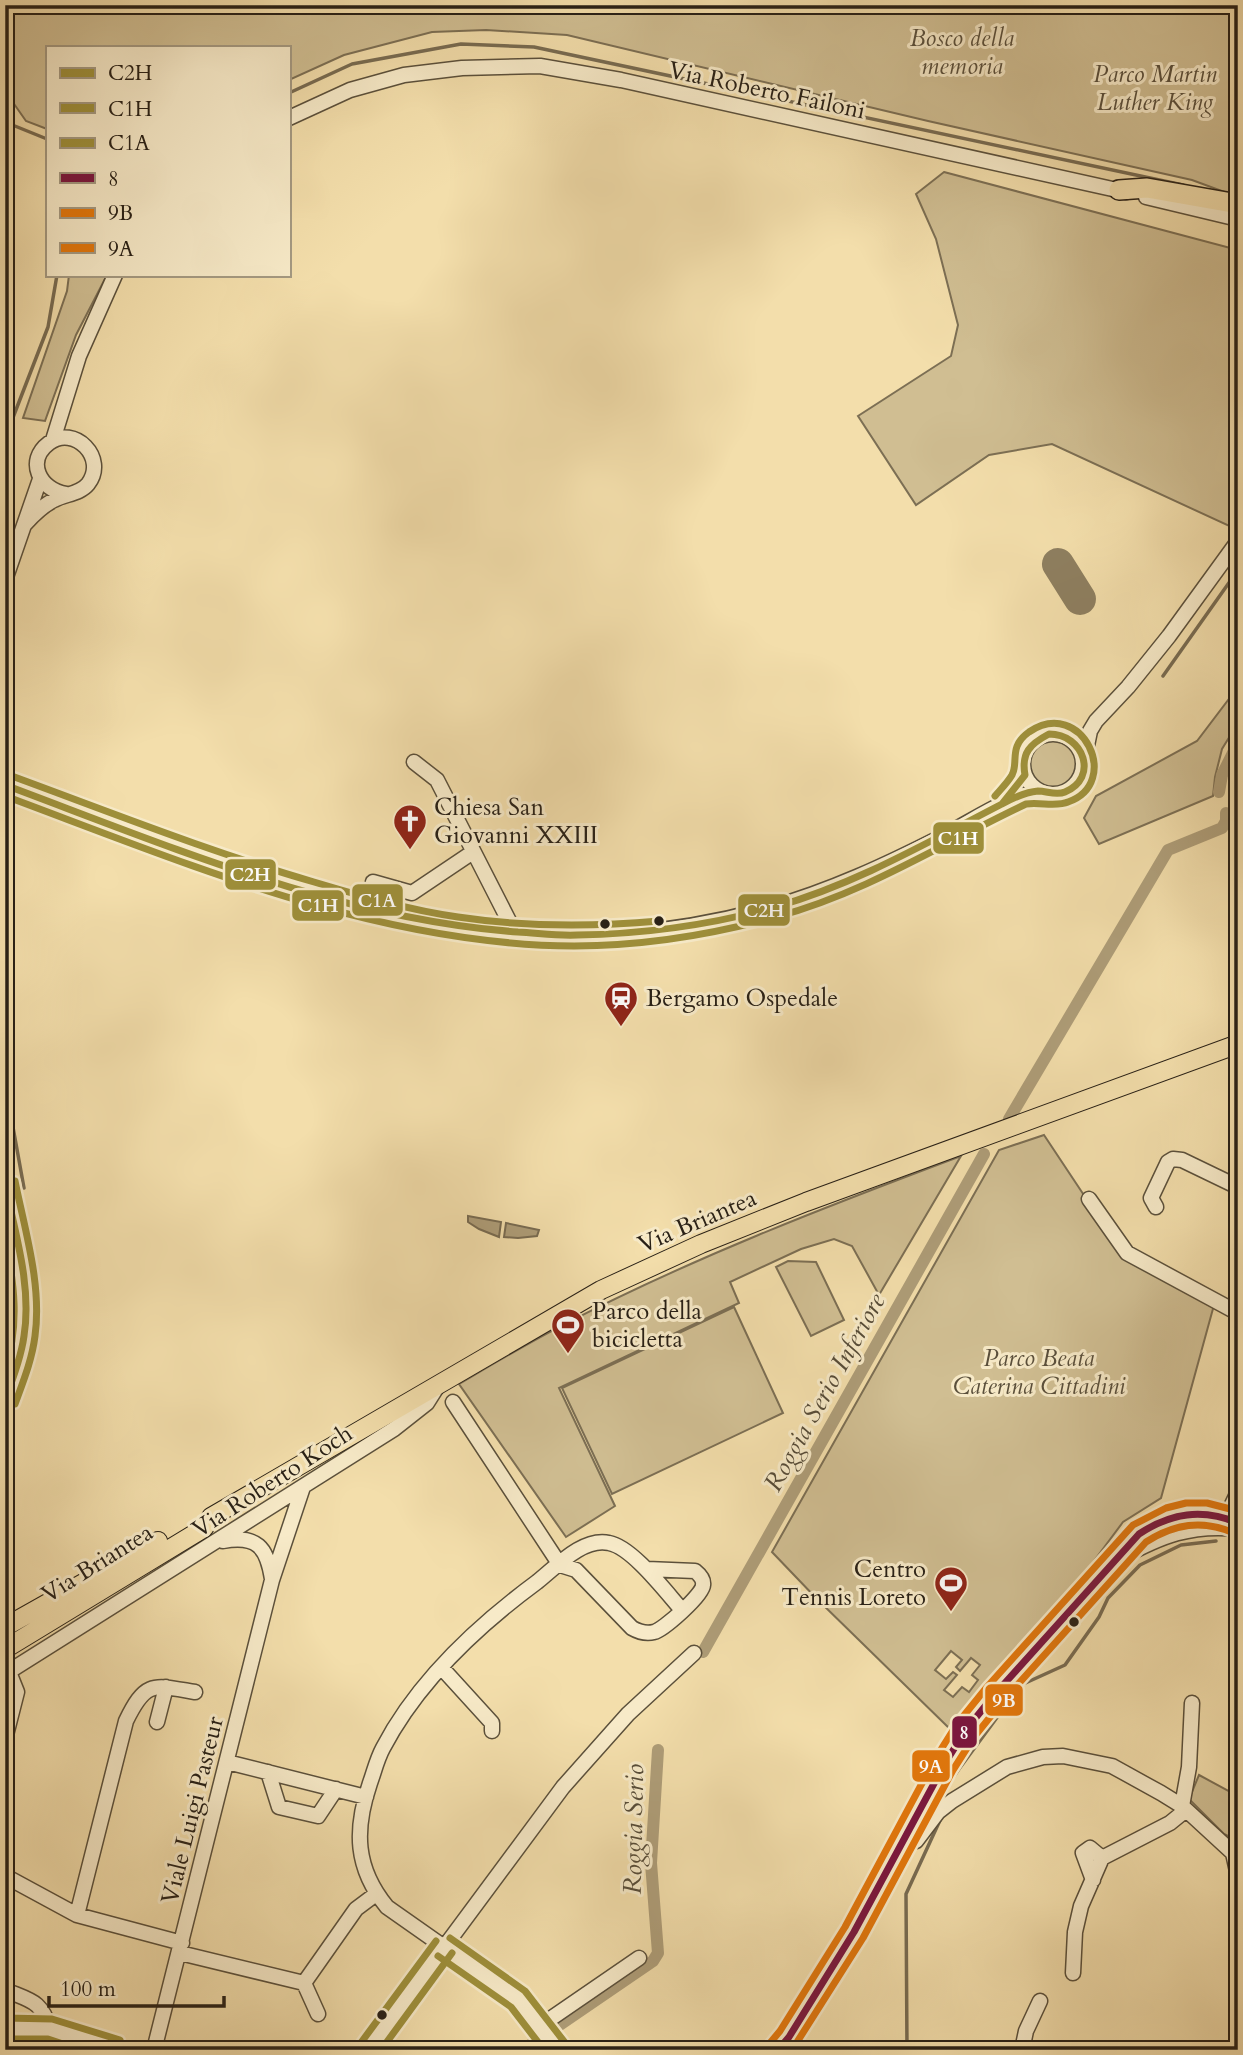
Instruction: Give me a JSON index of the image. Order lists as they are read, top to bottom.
{
  "streets": {
    "main road": ["Via Briantea"],
    "street": ["Via Roberto Failoni", "Via Roberto Koch", "Viale Luigi Pasteur"]
  },
  "crossings": [
    ["Via Briantea", "Via Roberto Koch"],
    ["Via Roberto Koch", "Viale Luigi Pasteur"]
  ],
  "water": ["Roggia Serio Inferiore", "Roggia Serio"],
  "parks": ["Bosco della memoria", "Parco Martin Luther King", "Parco Beata Caterina Cittadini"],
  "places": {
    "church": ["Chiesa San Giovanni XXIII"],
    "station": ["Bergamo Ospedale"],
    "sports": ["Parco della bicicletta", "Centro Tennis Loreto"]
  },
  "lines": [
    "transit line C1H",
    "transit line C2H",
    "transit line C1A",
    "transit line 9A",
    "transit line 8",
    "transit line 9B"
  ],
  "legend": [
    "C2H",
    "C1H",
    "C1A",
    "8",
    "9B",
    "9A"
  ],
  "scale_bar": "100 m"
}
